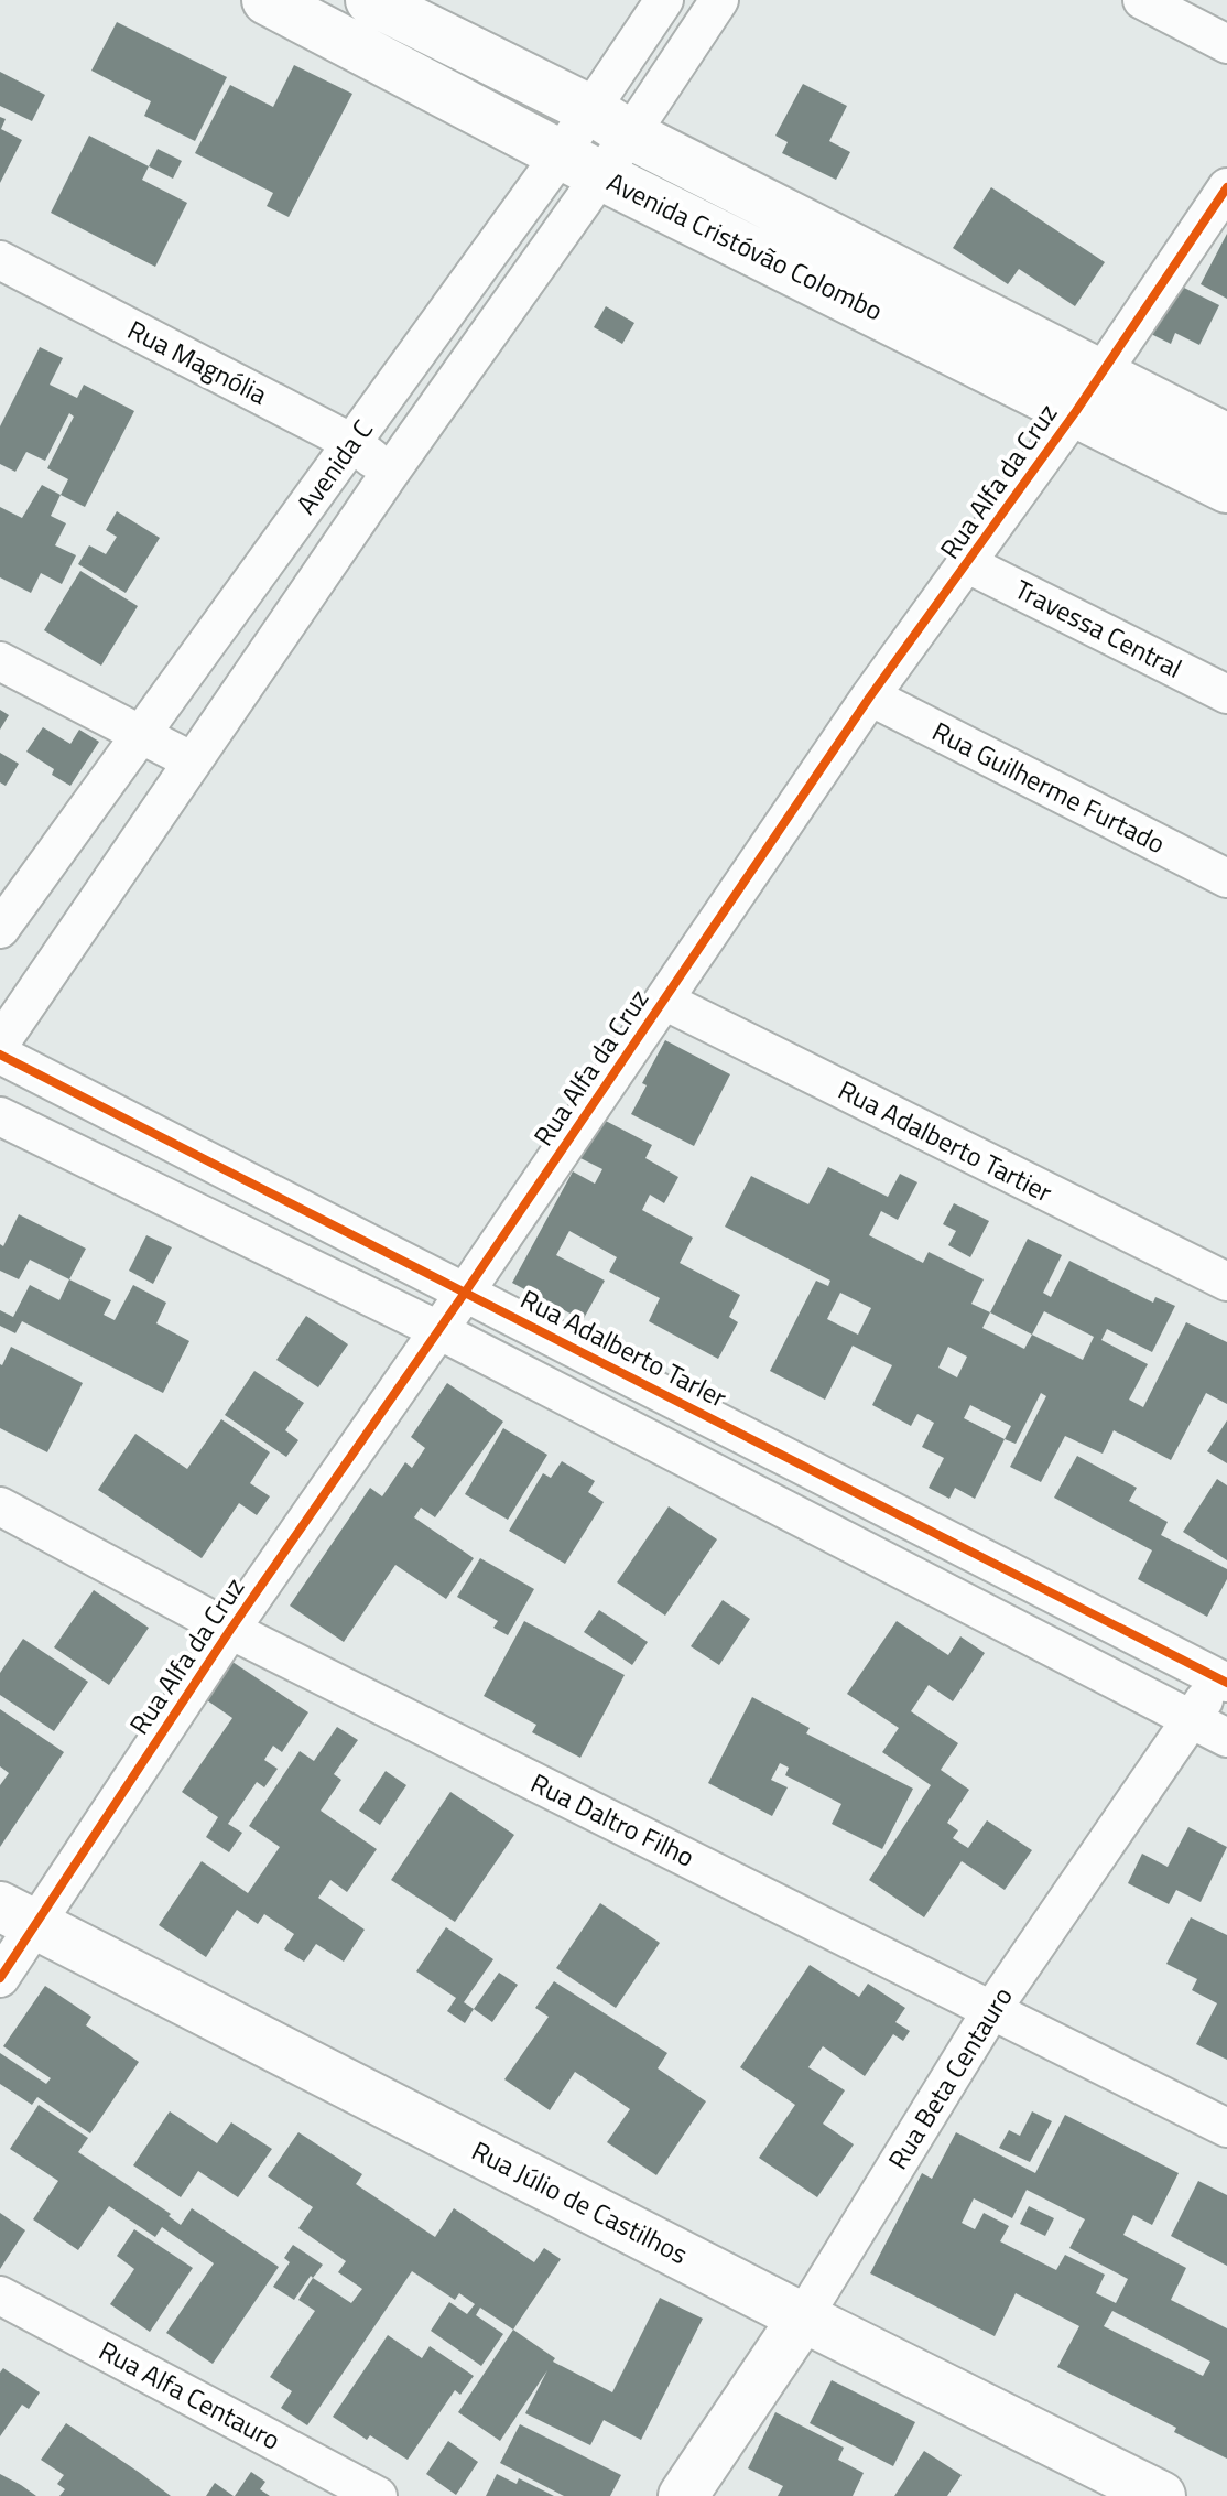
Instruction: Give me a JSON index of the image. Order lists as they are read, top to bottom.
{
  "streets": {
    "street": [
      "Avenida Cristóvão Colombo",
      "Rua Magnólia",
      "Avenida C",
      "Rua Alfa da Cruz",
      "Travessa Central",
      "Rua Guilherme Furtado",
      "Rua Adalberto Tartier",
      "Rua Adalberto Tarler",
      "Rua Daltro Filho",
      "Rua Beta Centauro",
      "Rua Júlio de Castilhos",
      "Rua Alfa Centauro"
    ]
  },
  "crossings": [
    ["Avenida Cristóvão Colombo", "Avenida C"],
    ["Avenida Cristóvão Colombo", "Rua Alfa da Cruz"],
    ["Rua Magnólia", "Avenida C"],
    ["Rua Alfa da Cruz", "Travessa Central"],
    ["Rua Alfa da Cruz", "Rua Guilherme Furtado"],
    ["Rua Alfa da Cruz", "Rua Adalberto Tartier"],
    ["Rua Alfa da Cruz", "Rua Adalberto Tarler"],
    ["Rua Alfa da Cruz", "Rua Daltro Filho"],
    ["Rua Alfa da Cruz", "Rua Júlio de Castilhos"],
    ["Rua Adalberto Tarler", "Rua Beta Centauro"],
    ["Rua Daltro Filho", "Rua Beta Centauro"],
    ["Rua Beta Centauro", "Rua Júlio de Castilhos"]
  ]
}
